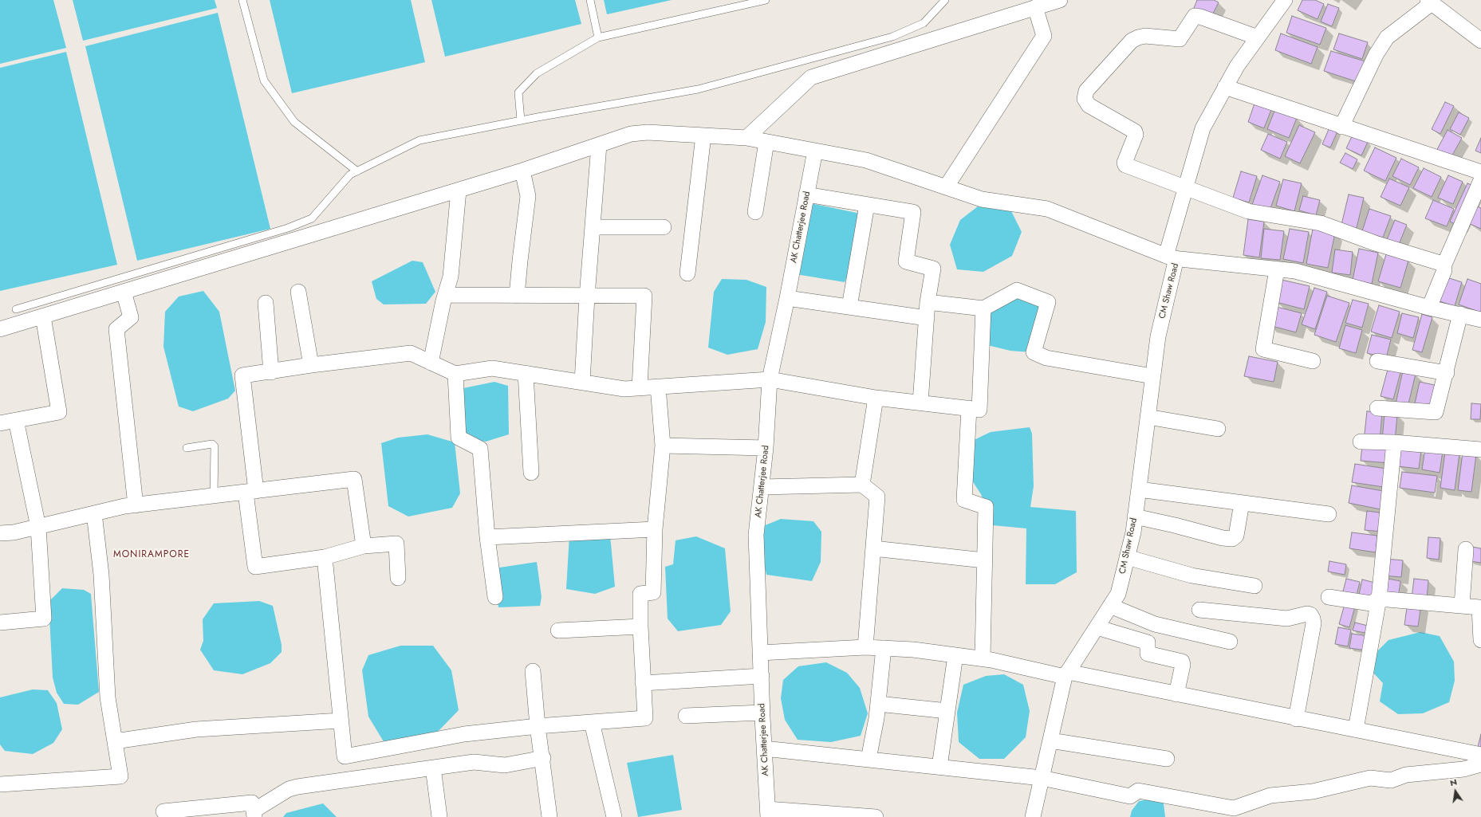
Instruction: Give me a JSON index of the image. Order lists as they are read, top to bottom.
{
  "streets": {
    "street": ["AK Chatterjee Road", "CM Shaw Road"]
  },
  "districts": ["MONIRAMPORE"],
  "north": "top"
}
